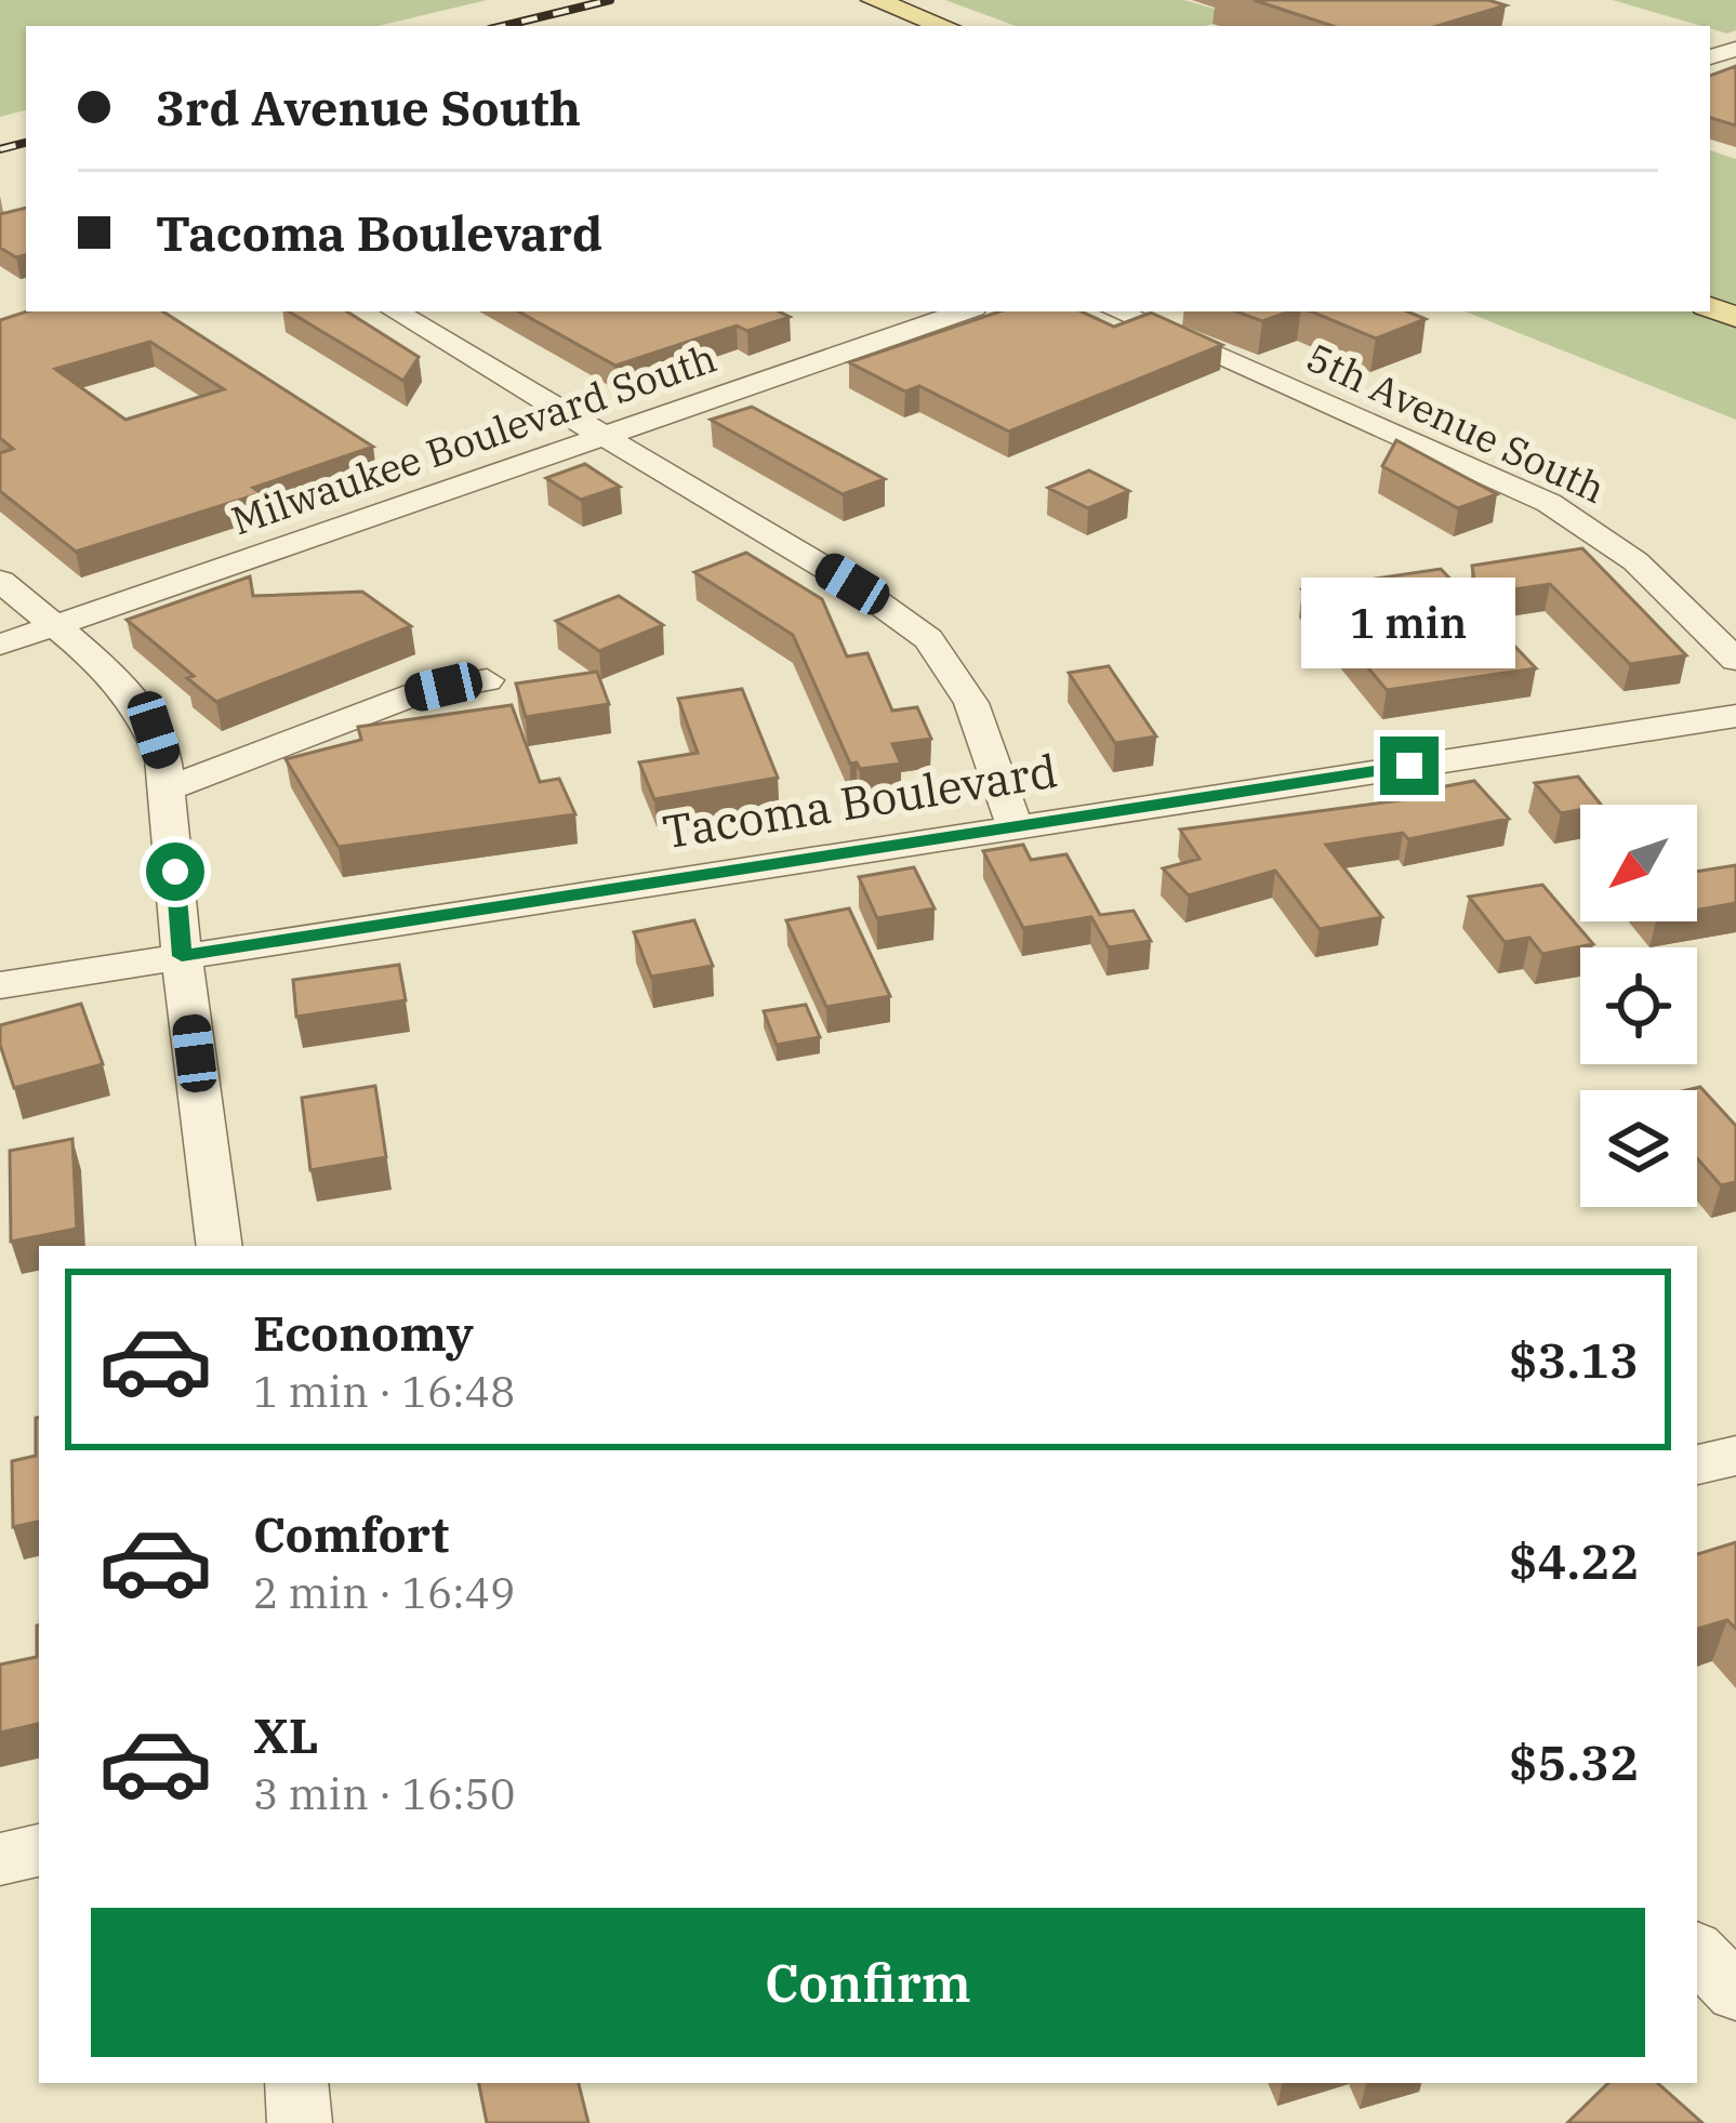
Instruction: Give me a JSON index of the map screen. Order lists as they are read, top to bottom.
{
  "streets": {
    "street": ["5th Avenue South", "Milwaukee Boulevard South", "Tacoma Boulevard"]
  },
  "north": "bottom left",
  "page": {
    "banner": ["3rd Avenue South", "Tacoma Boulevard"],
    "bubble": "1 min",
    "list": [
      {
        "name": "Economy",
        "note": "1 min · 16:48",
        "value": "$3.13"
      },
      {
        "name": "Comfort",
        "note": "2 min · 16:49",
        "value": "$4.22"
      },
      {
        "name": "XL",
        "note": "3 min · 16:50",
        "value": "$5.32"
      }
    ],
    "buttons": "Confirm"
  }
}
